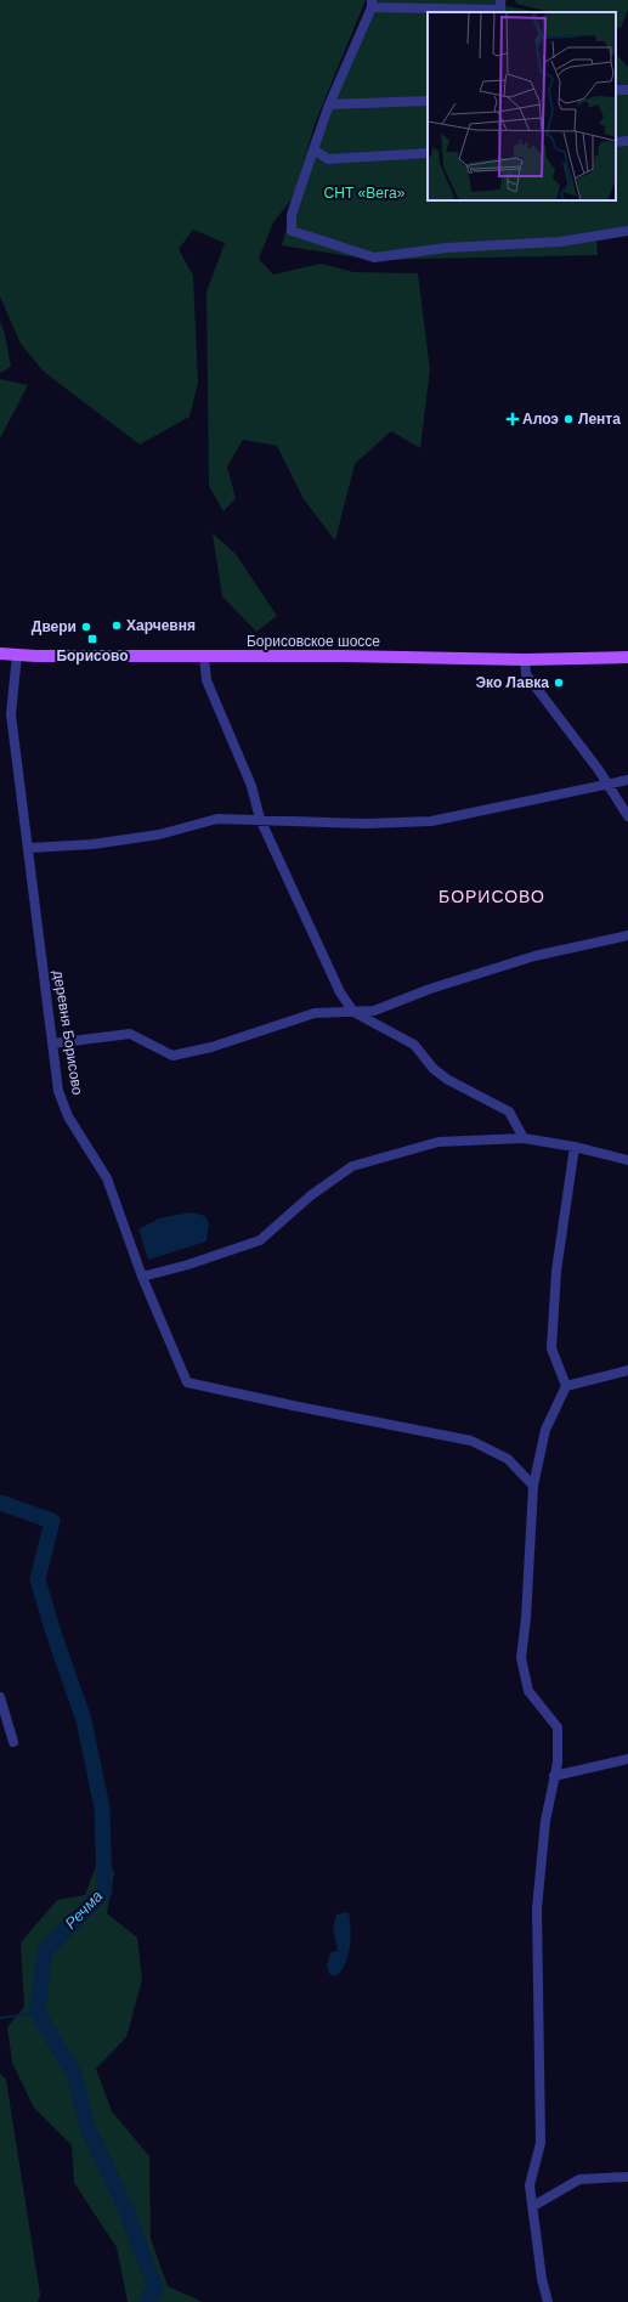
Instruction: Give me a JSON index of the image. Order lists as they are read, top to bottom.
{
  "streets": {
    "main road": ["Борисовское шоссе"],
    "street": ["деревня Борисово"]
  },
  "crossings": [
    ["Борисовское шоссе", "деревня Борисово"]
  ],
  "districts": ["БОРИСОВО"],
  "water": ["Речма"],
  "parks": ["СНТ «Вега»"],
  "places": {
    "health": ["Алоэ"],
    "other": [
      "Лента",
      "Харчевня",
      "Двери",
      "Эко Лавка"
    ],
    "transit": ["Борисово"]
  }
}
